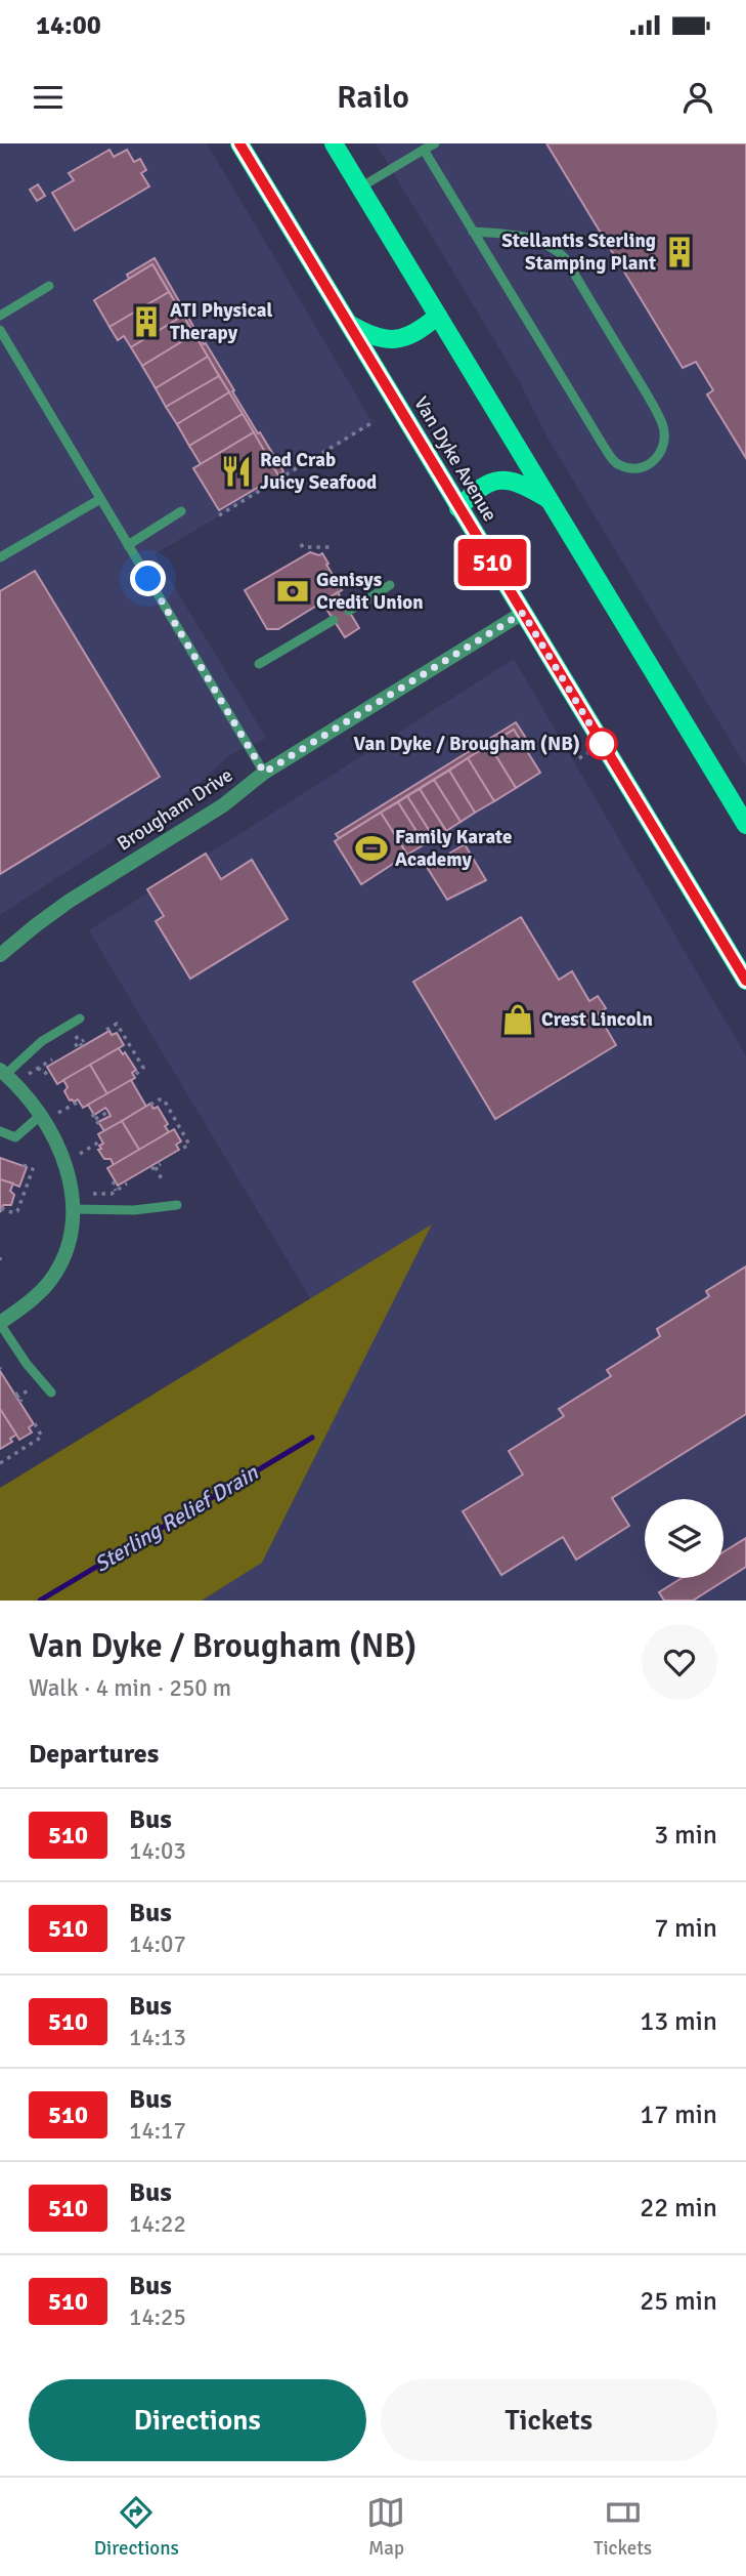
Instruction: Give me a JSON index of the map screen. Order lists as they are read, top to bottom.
{
  "streets": {
    "main road": ["Van Dyke Avenue"],
    "street": ["Brougham Drive"]
  },
  "crossings": [
    ["Van Dyke Avenue", "Brougham Drive"]
  ],
  "water": ["Sterling Relief Drain"],
  "places": {
    "building": ["Stellantis Sterling Stamping Plant", "ATI Physical Therapy"],
    "restaurant": ["Red Crab Juicy Seafood"],
    "bank": ["Genisys Credit Union"],
    "other": ["Van Dyke / Brougham (NB)"],
    "sports": ["Family Karate Academy"],
    "shop": ["Crest Lincoln"]
  },
  "lines": ["bus line 510"],
  "page": {
    "status": "14:00",
    "header": "Railo",
    "on_map": "510",
    "heading": [
      ["Van Dyke / Brougham (NB)", "Walk · 4 min · 250 m"],
      "Departures"
    ],
    "list": [
      {
        "mark": "510",
        "name": "Bus",
        "note": "14:03",
        "value": "3 min"
      },
      {
        "mark": "510",
        "name": "Bus",
        "note": "14:07",
        "value": "7 min"
      },
      {
        "mark": "510",
        "name": "Bus",
        "note": "14:13",
        "value": "13 min"
      },
      {
        "mark": "510",
        "name": "Bus",
        "note": "14:17",
        "value": "17 min"
      },
      {
        "mark": "510",
        "name": "Bus",
        "note": "14:22",
        "value": "22 min"
      },
      {
        "mark": "510",
        "name": "Bus",
        "note": "14:25",
        "value": "25 min"
      }
    ],
    "buttons": ["Directions", "Tickets"],
    "tabs": ["Directions", "Map", "Tickets"]
  }
}
